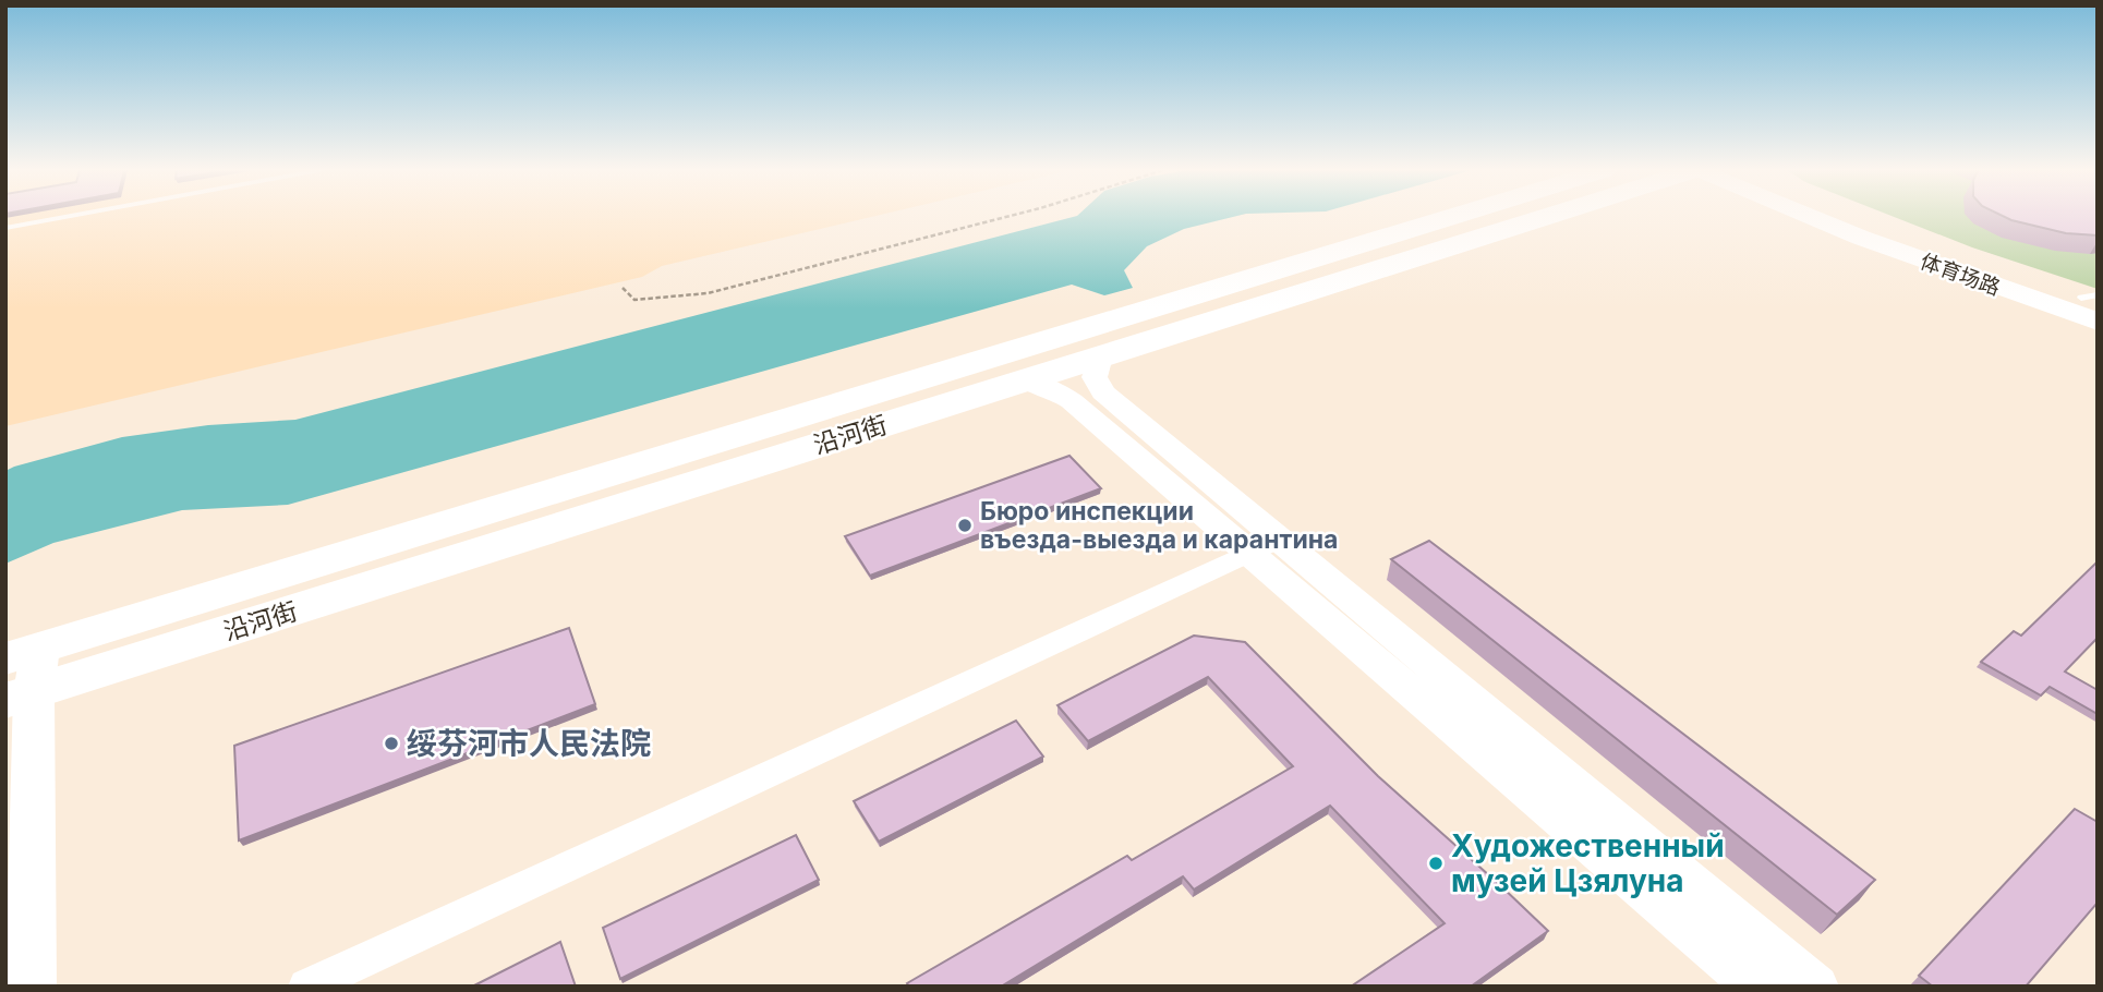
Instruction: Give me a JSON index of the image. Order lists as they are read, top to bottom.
{
  "streets": {
    "main road": ["体育场路", "沿河街"]
  },
  "places": ["Бюро инспекции въезда-выезда и карантина", "绥芬河市人民法院", "Художественный музей Цзялуна"]
}
